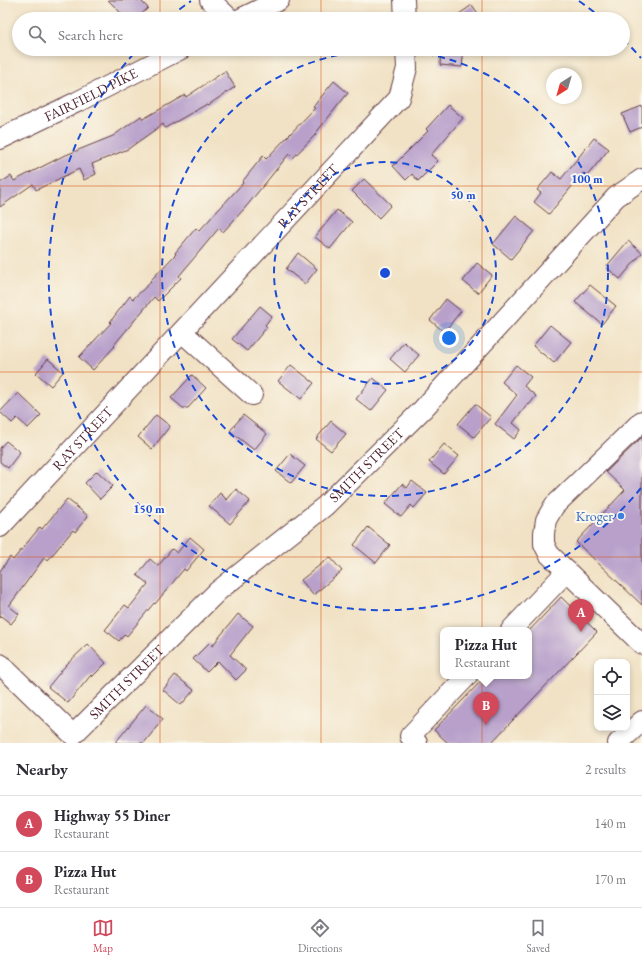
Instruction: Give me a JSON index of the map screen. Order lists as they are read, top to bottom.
{
  "streets": {
    "street": ["FAIRFIELD PIKE", "RAY STREET", "SMITH STREET"]
  },
  "places": ["Kroger"],
  "north": "bottom left",
  "page": {
    "search": "Search here",
    "pins": ["A", "B"],
    "popup": ["Pizza Hut", "Restaurant"],
    "heading": ["Nearby", "2 results"],
    "list": [
      {
        "mark": "A",
        "name": "Highway 55 Diner",
        "note": "Restaurant",
        "value": "140 m"
      },
      {
        "mark": "B",
        "name": "Pizza Hut",
        "note": "Restaurant",
        "value": "170 m"
      }
    ],
    "nav": ["Map", "Directions", "Saved"]
  },
  "rings": ["100 m", "50 m", "150 m"]
}
